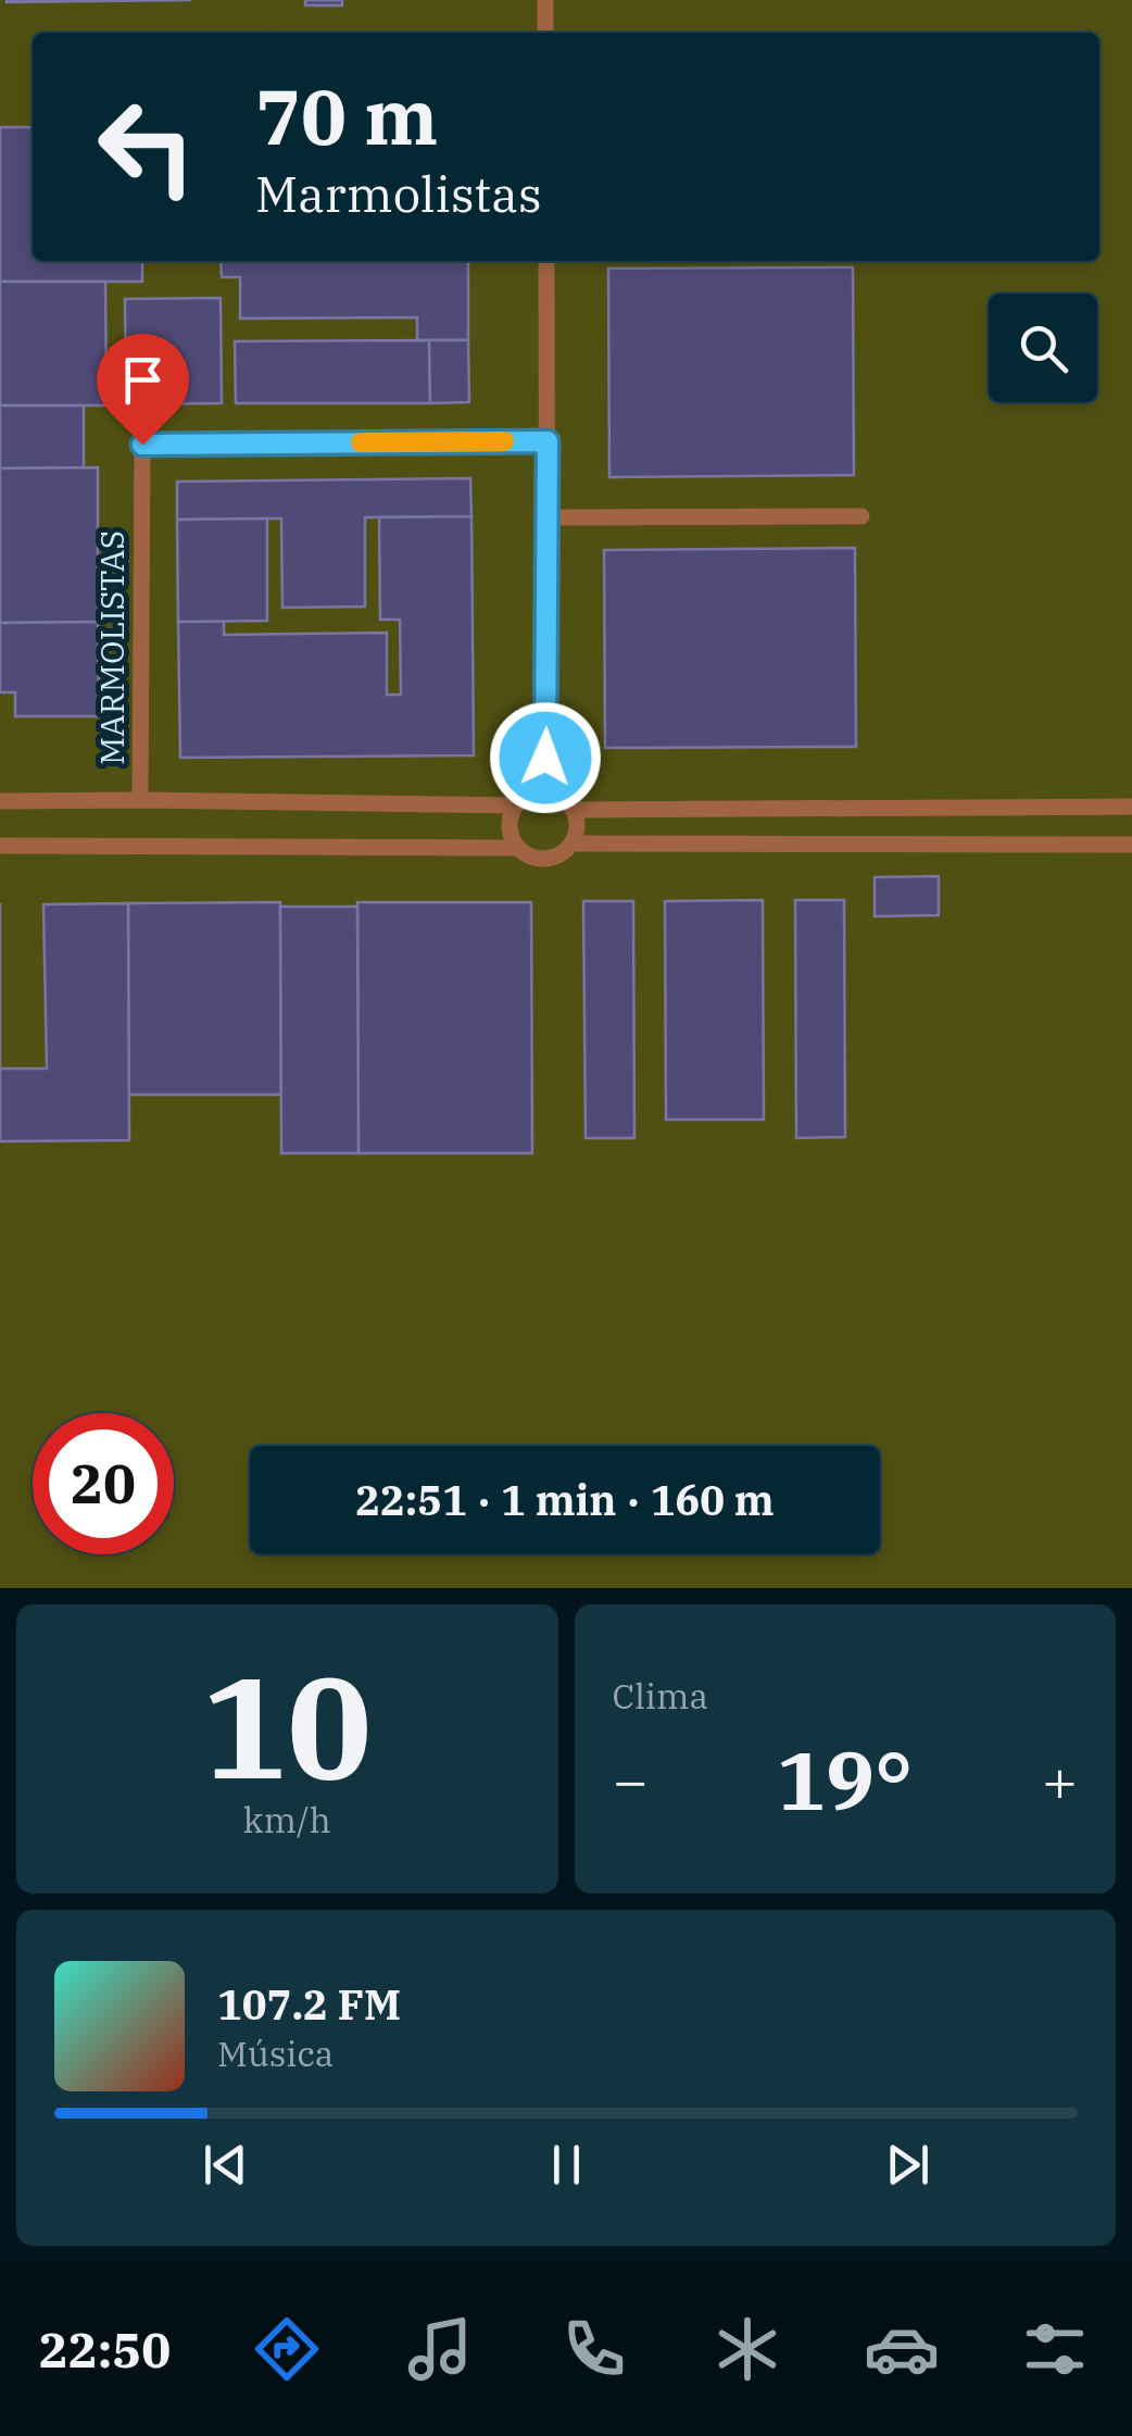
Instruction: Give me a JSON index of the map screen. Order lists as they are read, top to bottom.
{
  "streets": {
    "lane": ["MARMOLISTAS"]
  },
  "page": {
    "turn": ["70 m", "Marmolistas"],
    "limit": "20",
    "trip": "22:51 · 1 min · 160 m",
    "tile": [
      ["10", "km/h"],
      "Clima"
    ],
    "heat": ["−", "19°", "+"],
    "song": ["107.2 FM", "Música"],
    "tabs": "22:50"
  }
}
